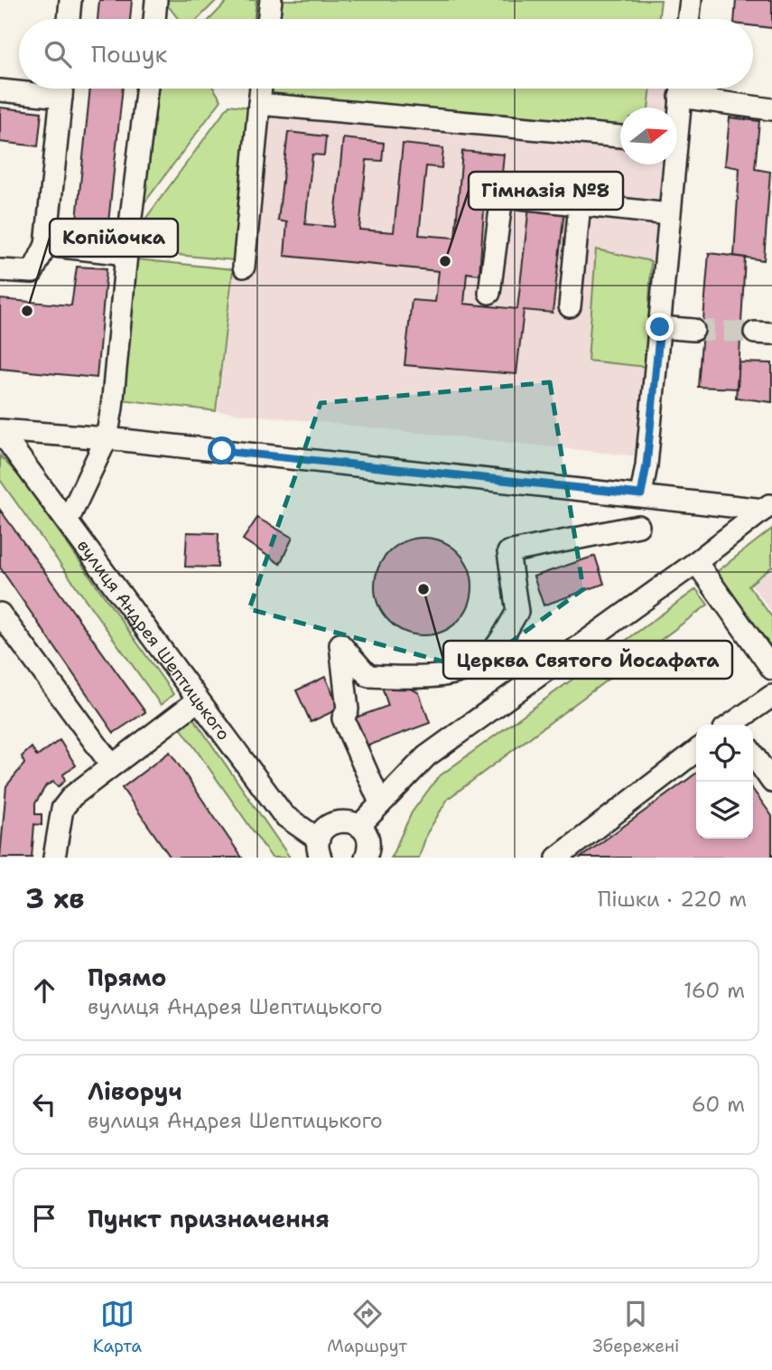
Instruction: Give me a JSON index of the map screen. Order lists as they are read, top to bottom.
{
  "streets": {
    "street": ["вулиця Андрея Шептицького"]
  },
  "places": ["Гімназія №8", "Копійочка", "Церква Святого Йосафата"],
  "north": "right",
  "page": {
    "search": "Пошук",
    "heading": ["3 хв", "Пішки · 220 m"],
    "list": [
      ["Прямо", "вулиця Андрея Шептицького", "160 m"],
      ["Ліворуч", "вулиця Андрея Шептицького", "60 m"],
      "Пункт призначення"
    ],
    "nav": ["Карта", "Маршрут", "Збережені"]
  }
}
